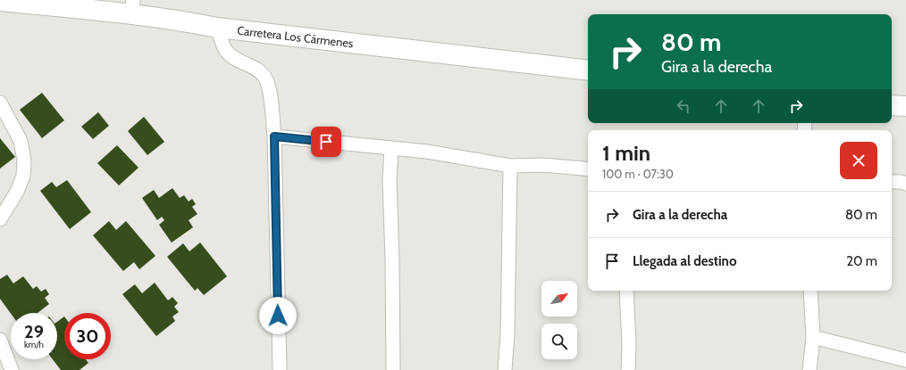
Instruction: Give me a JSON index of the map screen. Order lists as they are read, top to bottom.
{
  "streets": {
    "main road": ["Carretera Los Cármenes"]
  },
  "north": "top right",
  "page": {
    "turn": ["80 m", "Gira a la derecha"],
    "heading": ["1 min", "100 m · 07:30"],
    "list": [
      {
        "name": "Gira a la derecha",
        "value": "80 m"
      },
      {
        "name": "Llegada al destino",
        "value": "20 m"
      }
    ],
    "speed": "29 km/h",
    "limit": "30"
  }
}
